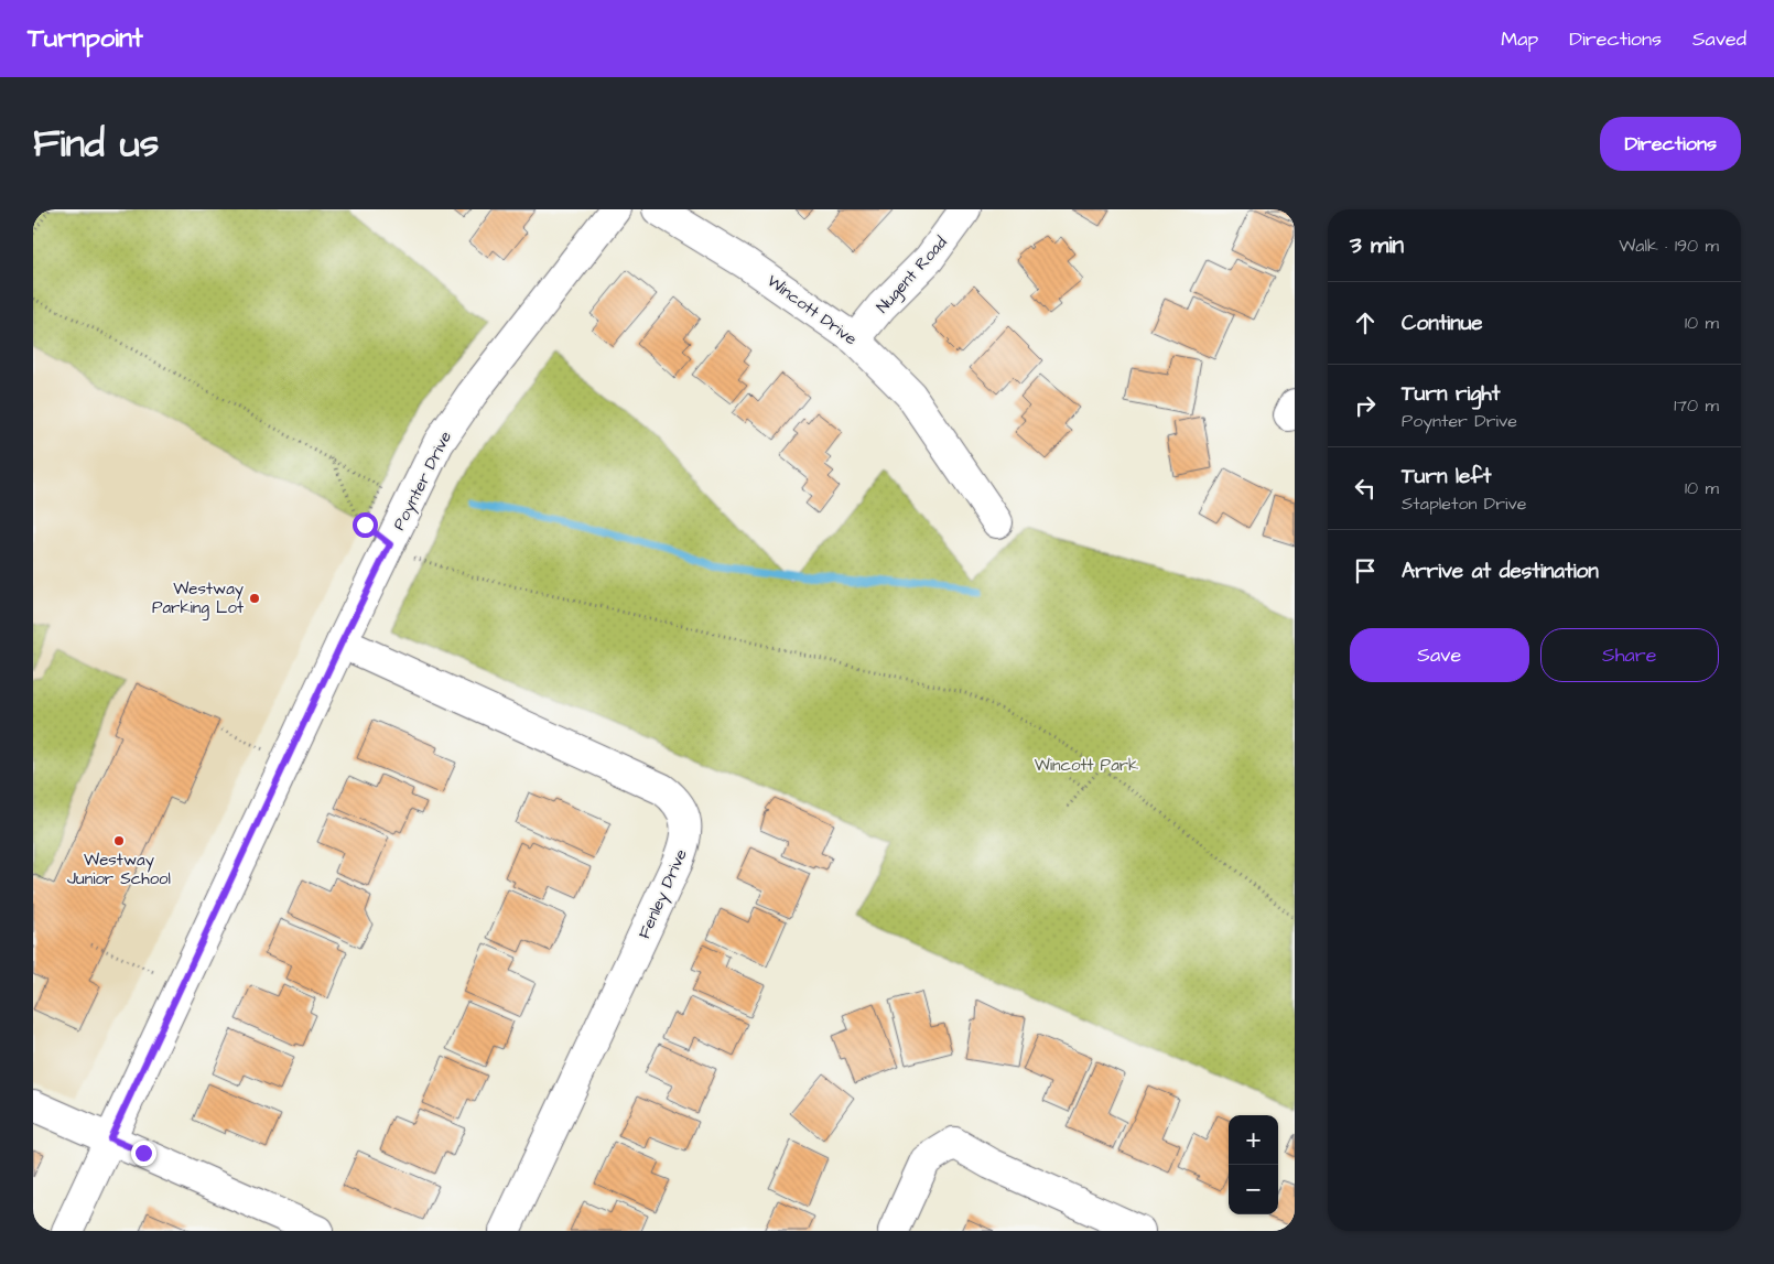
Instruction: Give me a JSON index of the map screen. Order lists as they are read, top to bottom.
{
  "streets": {
    "street": [
      "Nugent Road",
      "Wincott Drive",
      "Poynter Drive",
      "Fenley Drive"
    ]
  },
  "crossings": [
    ["Nugent Road", "Wincott Drive"],
    ["Poynter Drive", "Fenley Drive"]
  ],
  "parks": ["Wincott Park"],
  "places": ["Westway Parking Lot", "Westway Junior School"],
  "page": {
    "header": "Turnpoint",
    "nav": ["Map", "Directions", "Saved"],
    "title": "Find us",
    "buttons": [
      "Directions",
      ["Save", "Share"]
    ],
    "heading": ["3 min", "Walk · 190 m"],
    "list": [
      ["Continue", "10 m"],
      ["Turn right", "Poynter Drive", "170 m"],
      ["Turn left", "Stapleton Drive", "10 m"],
      "Arrive at destination"
    ],
    "map_buttons": ["+", "−"]
  }
}
